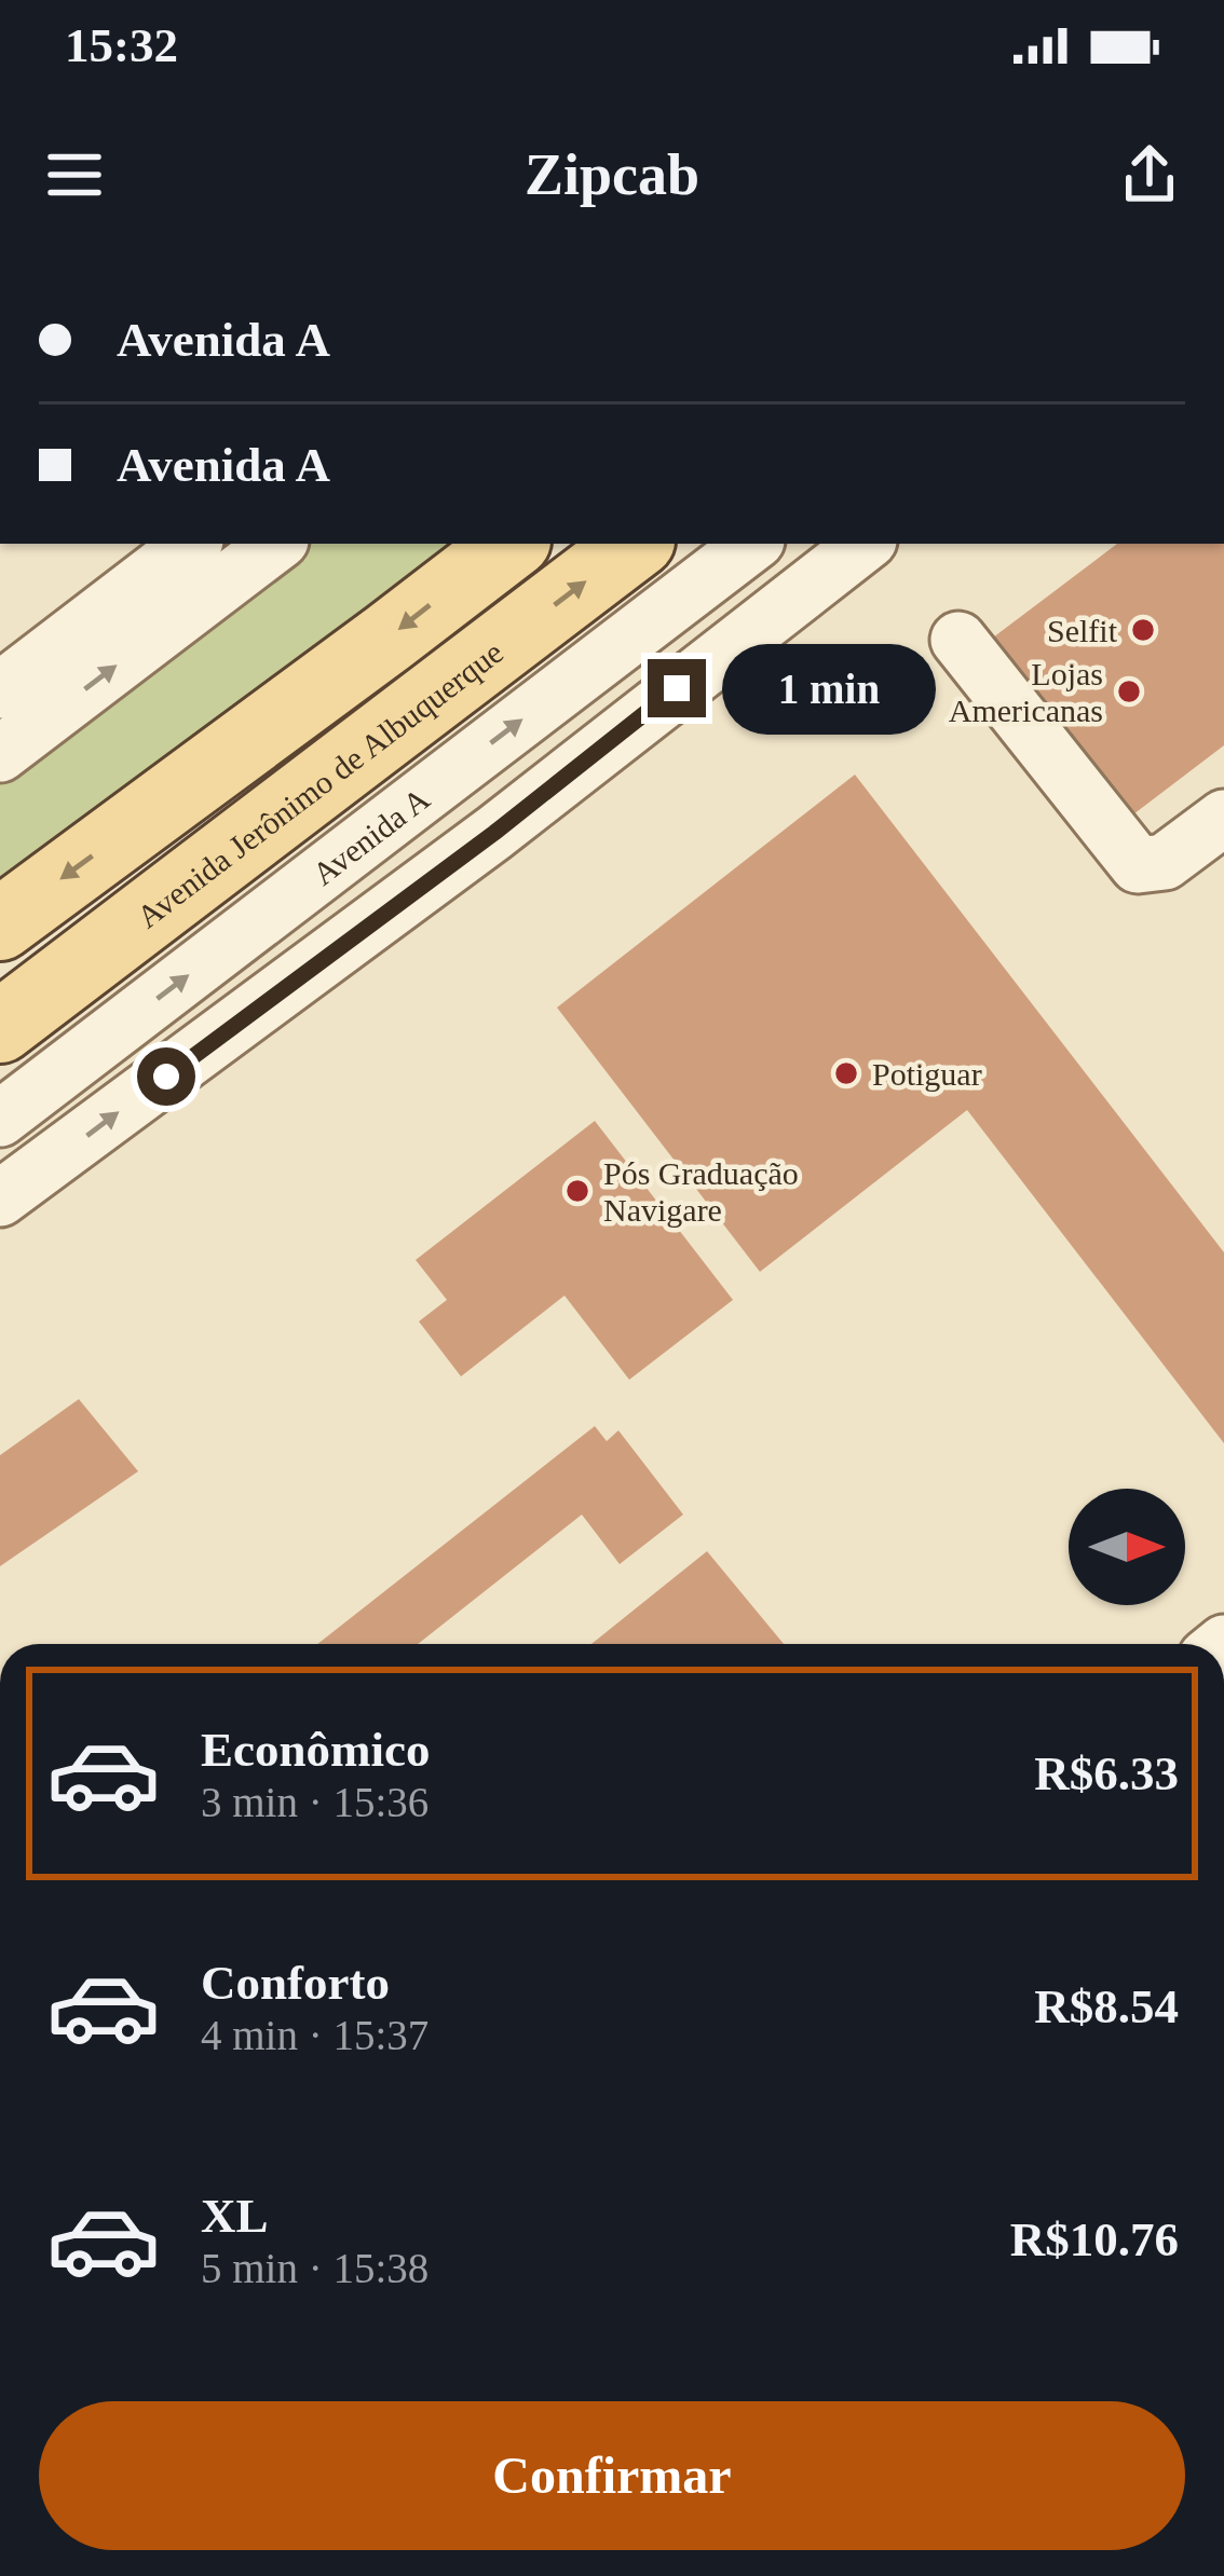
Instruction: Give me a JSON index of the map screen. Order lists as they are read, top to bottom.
{
  "streets": {
    "main road": ["Avenida Jerônimo de Albuquerque"],
    "street": ["Avenida A"]
  },
  "places": [
    "Selfit",
    "Lojas Americanas",
    "Potiguar",
    "Pós Graduação Navigare"
  ],
  "north": "right",
  "page": {
    "status": "15:32",
    "header": "Zipcab",
    "banner": ["Avenida A", "Avenida A"],
    "bubble": "1 min",
    "list": [
      {
        "name": "Econômico",
        "note": "3 min · 15:36",
        "value": "R$6.33"
      },
      {
        "name": "Conforto",
        "note": "4 min · 15:37",
        "value": "R$8.54"
      },
      {
        "name": "XL",
        "note": "5 min · 15:38",
        "value": "R$10.76"
      }
    ],
    "buttons": "Confirmar"
  }
}
